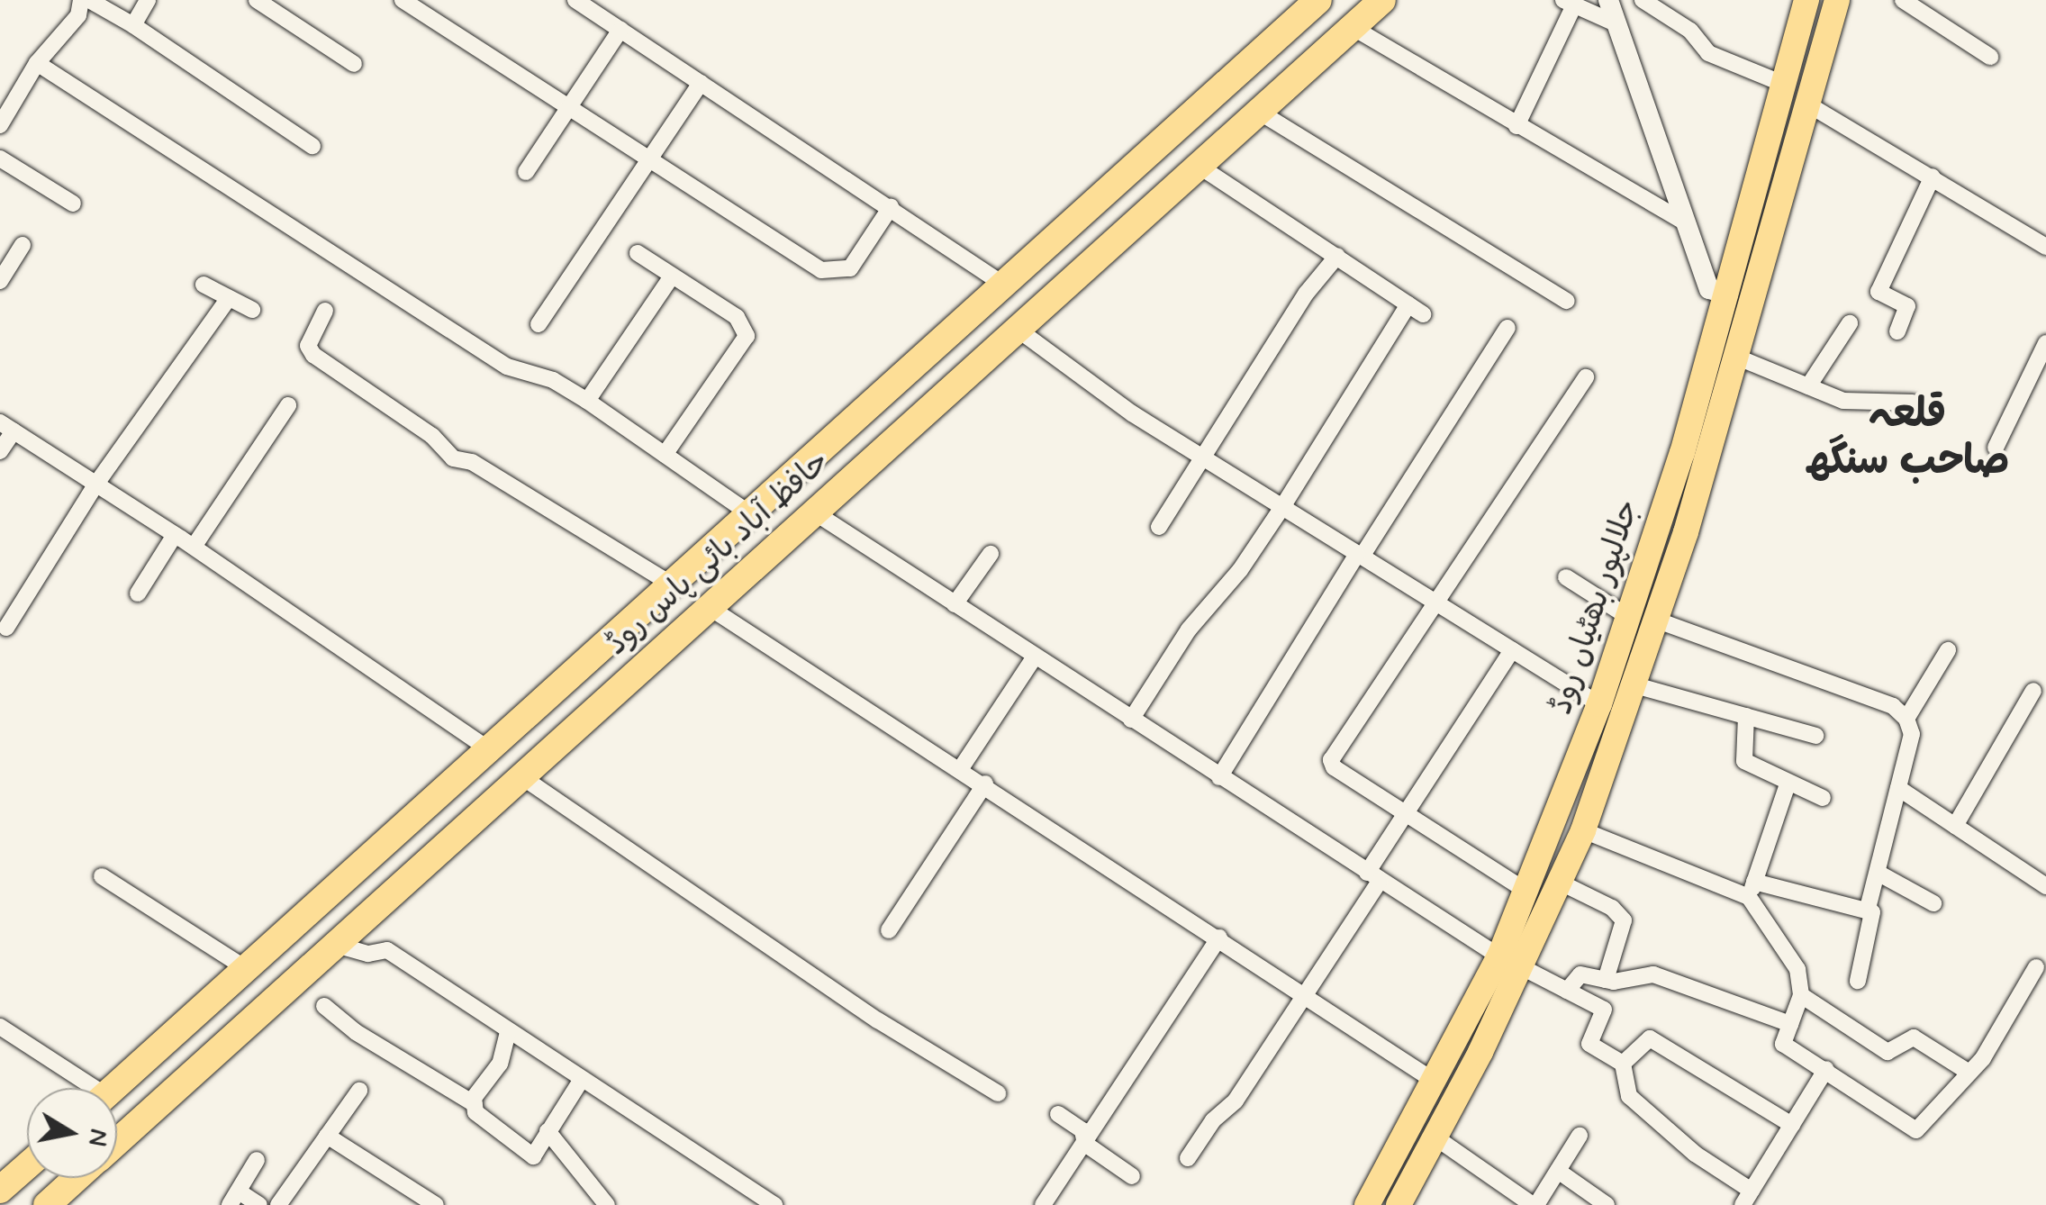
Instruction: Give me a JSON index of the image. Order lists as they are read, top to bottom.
{
  "streets": {
    "highway": ["حافظ آباد بائی پاس روڈ"],
    "main road": ["جلالپور بھٹیاں روڈ"]
  },
  "districts": ["قلعہ صاحب سنگھ"],
  "north": "right"
}
